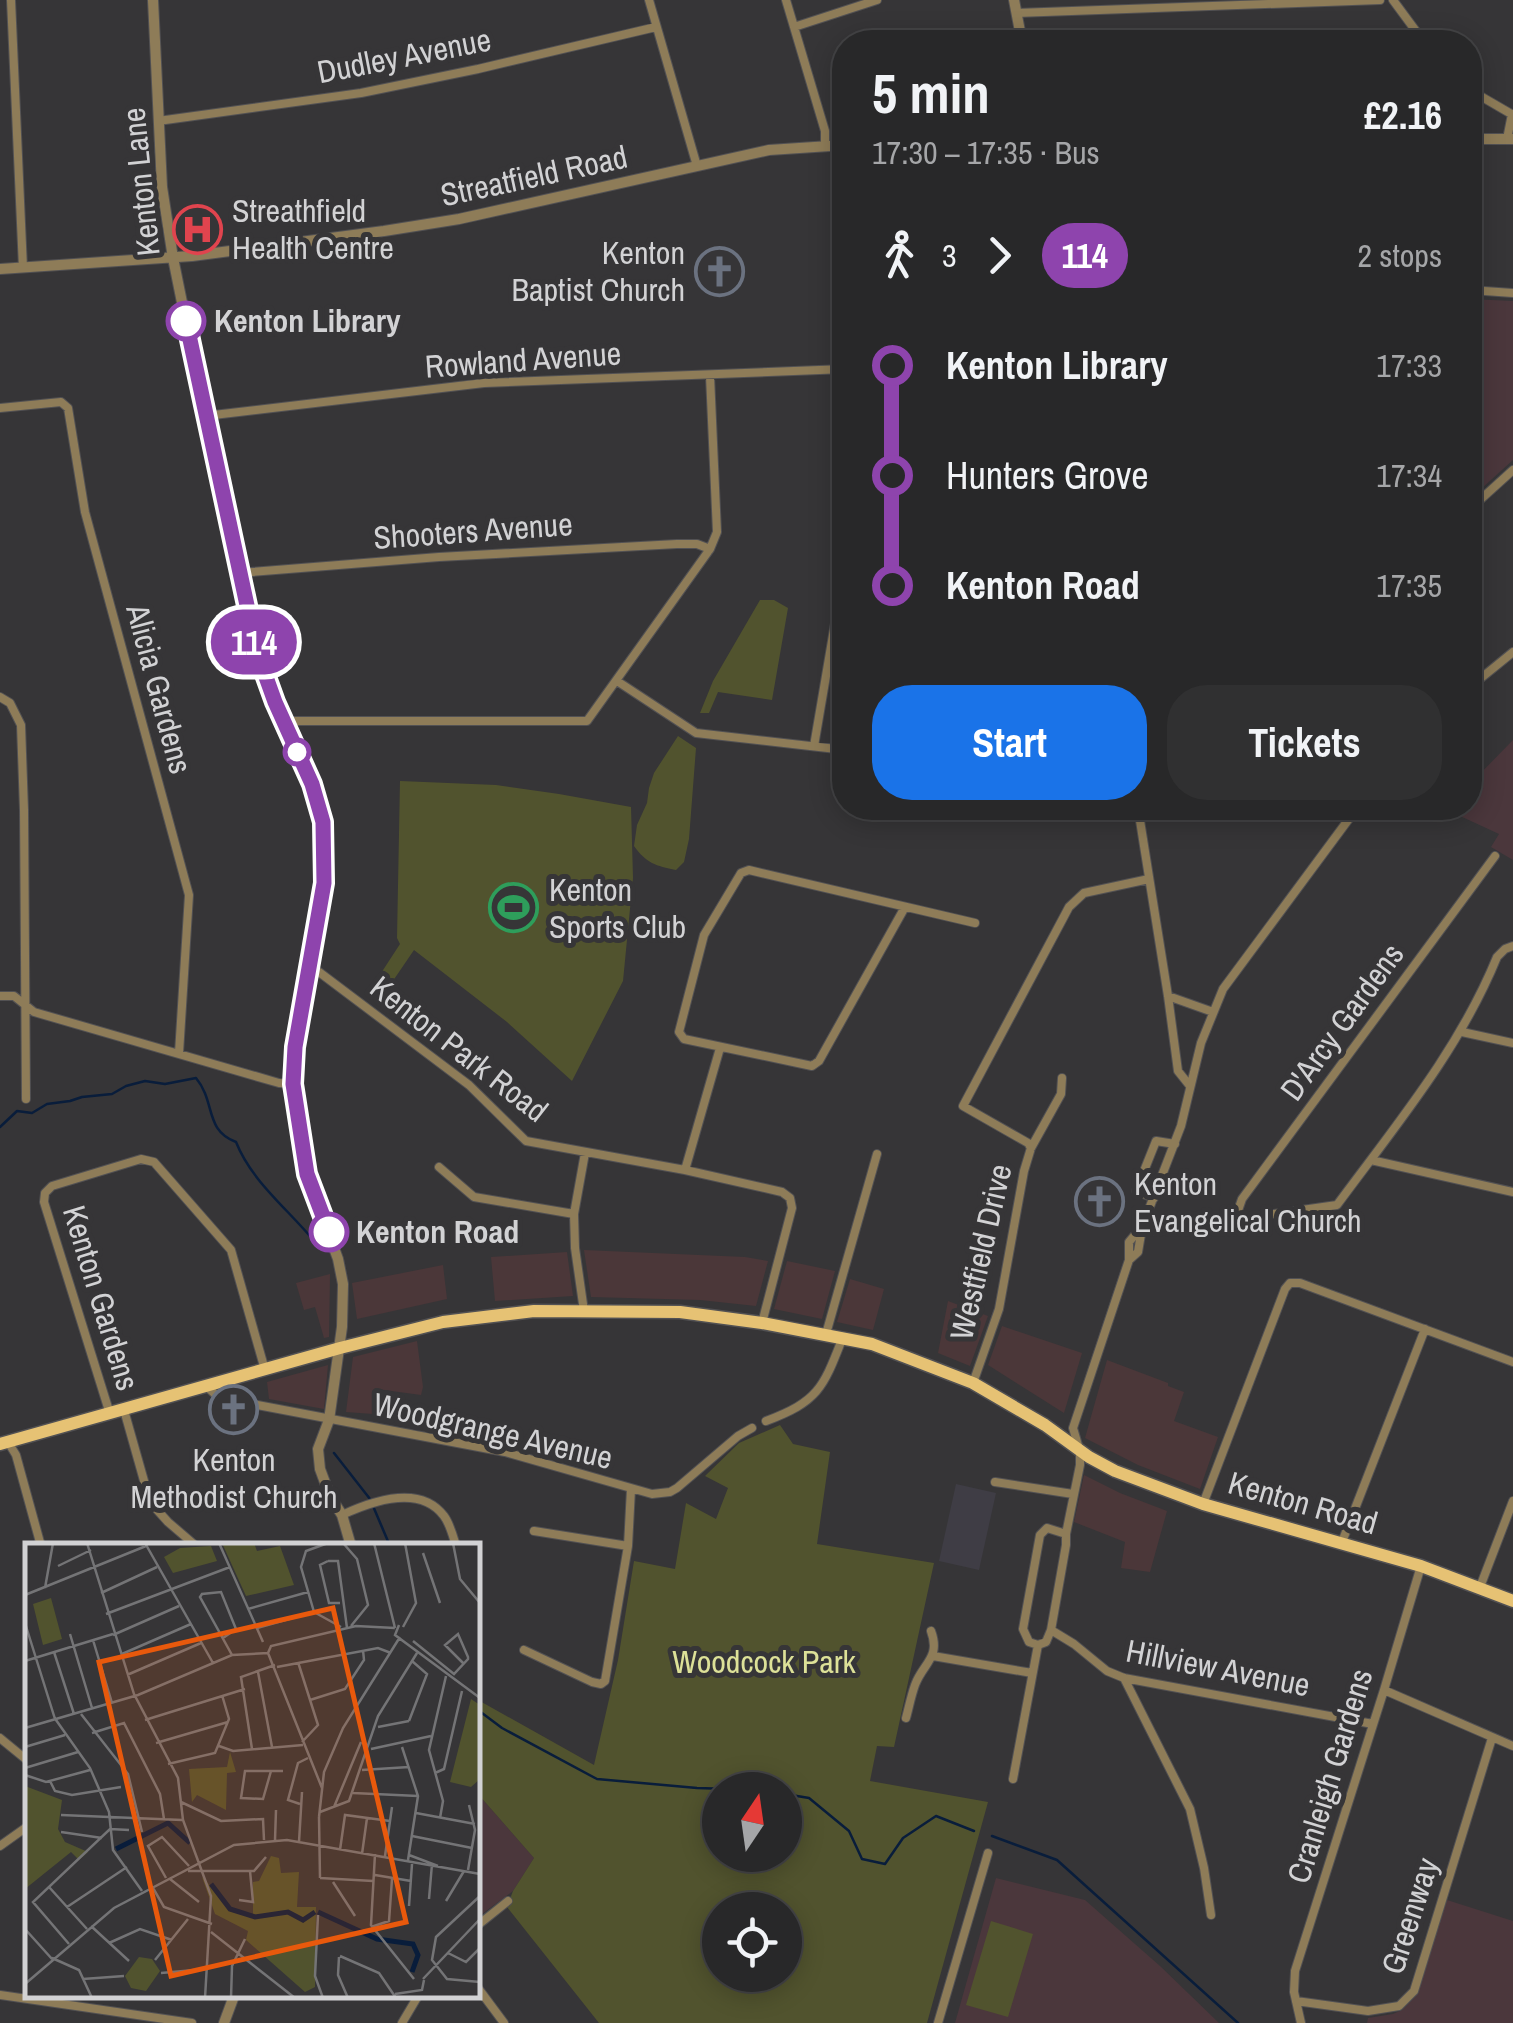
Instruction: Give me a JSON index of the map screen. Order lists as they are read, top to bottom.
{
  "streets": {
    "main road": ["Kenton Road"],
    "street": [
      "Dudley Avenue",
      "Streatfield Road",
      "Kenton Lane",
      "Rowland Avenue",
      "Shooters Avenue",
      "Alicia Gardens",
      "D'Arcy Gardens",
      "Kenton Park Road",
      "Westfield Drive",
      "Kenton Gardens",
      "Woodgrange Avenue",
      "Hillview Avenue",
      "Cranleigh Gardens",
      "Greenway"
    ]
  },
  "crossings": [
    ["Dudley Avenue", "Kenton Lane"],
    ["Streatfield Road", "Kenton Lane"],
    ["Kenton Lane", "Rowland Avenue"],
    ["Kenton Lane", "Shooters Avenue"],
    ["Kenton Lane", "Kenton Park Road"],
    ["Kenton Lane", "Woodgrange Avenue"],
    ["Kenton Lane", "Kenton Road"],
    ["Kenton Park Road", "Kenton Road"],
    ["Westfield Drive", "Kenton Road"],
    ["Kenton Road", "Cranleigh Gardens"],
    ["Hillview Avenue", "Cranleigh Gardens"],
    ["Cranleigh Gardens", "Greenway"]
  ],
  "parks": ["Woodcock Park"],
  "places": {
    "hospital": ["Streathfield Health Centre"],
    "church": ["Kenton Baptist Church", "Kenton Evangelical Church", "Kenton Methodist Church"],
    "other": ["Kenton Library", "Kenton Road"],
    "sports": ["Kenton Sports Club"]
  },
  "lines": ["bus line 114"],
  "north": "top",
  "page": {
    "on_map": "114",
    "heading": ["5 min", "17:30 – 17:35 · Bus", "£2.16"],
    "legs": ["3", "114", "2 stops"],
    "list": [
      {
        "name": "Kenton Library",
        "value": "17:33"
      },
      {
        "name": "Hunters Grove",
        "value": "17:34"
      },
      {
        "name": "Kenton Road",
        "value": "17:35"
      }
    ],
    "buttons": ["Start", "Tickets"]
  }
}
